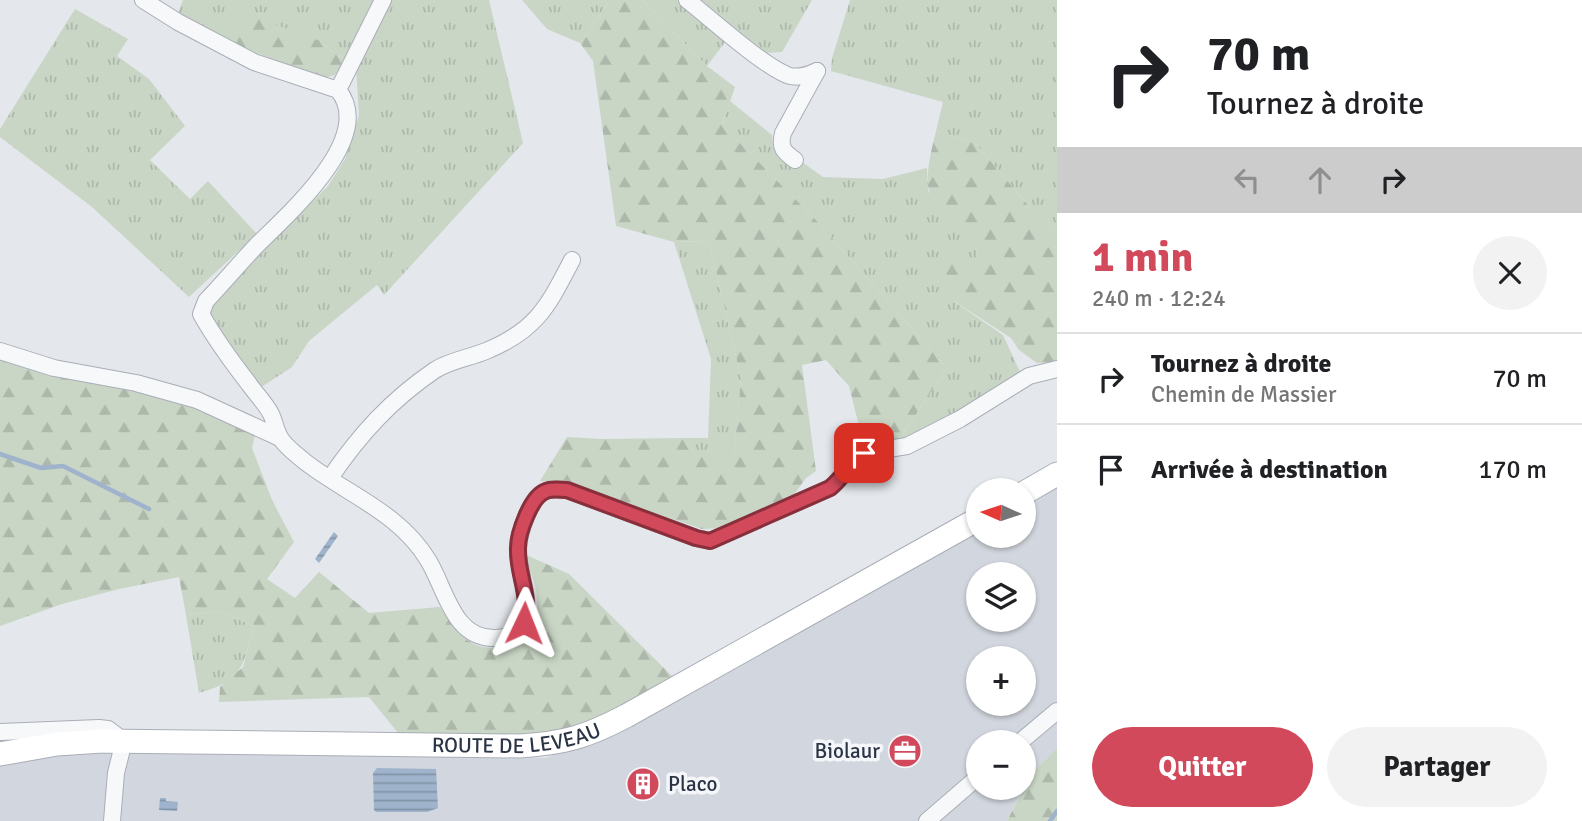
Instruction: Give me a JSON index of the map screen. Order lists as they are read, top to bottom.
{
  "streets": {
    "street": ["ROUTE DE LEVEAU"]
  },
  "places": {
    "office": ["Biolaur"],
    "building": ["Placo"]
  },
  "north": "left",
  "page": {
    "turn": ["70 m", "Tournez à droite"],
    "heading": ["1 min", "240 m · 12:24"],
    "list": [
      {
        "name": "Tournez à droite",
        "note": "Chemin de Massier",
        "value": "70 m"
      },
      {
        "name": "Arrivée à destination",
        "value": "170 m"
      }
    ],
    "map_buttons": ["+", "−"],
    "buttons": ["Quitter", "Partager"]
  }
}
